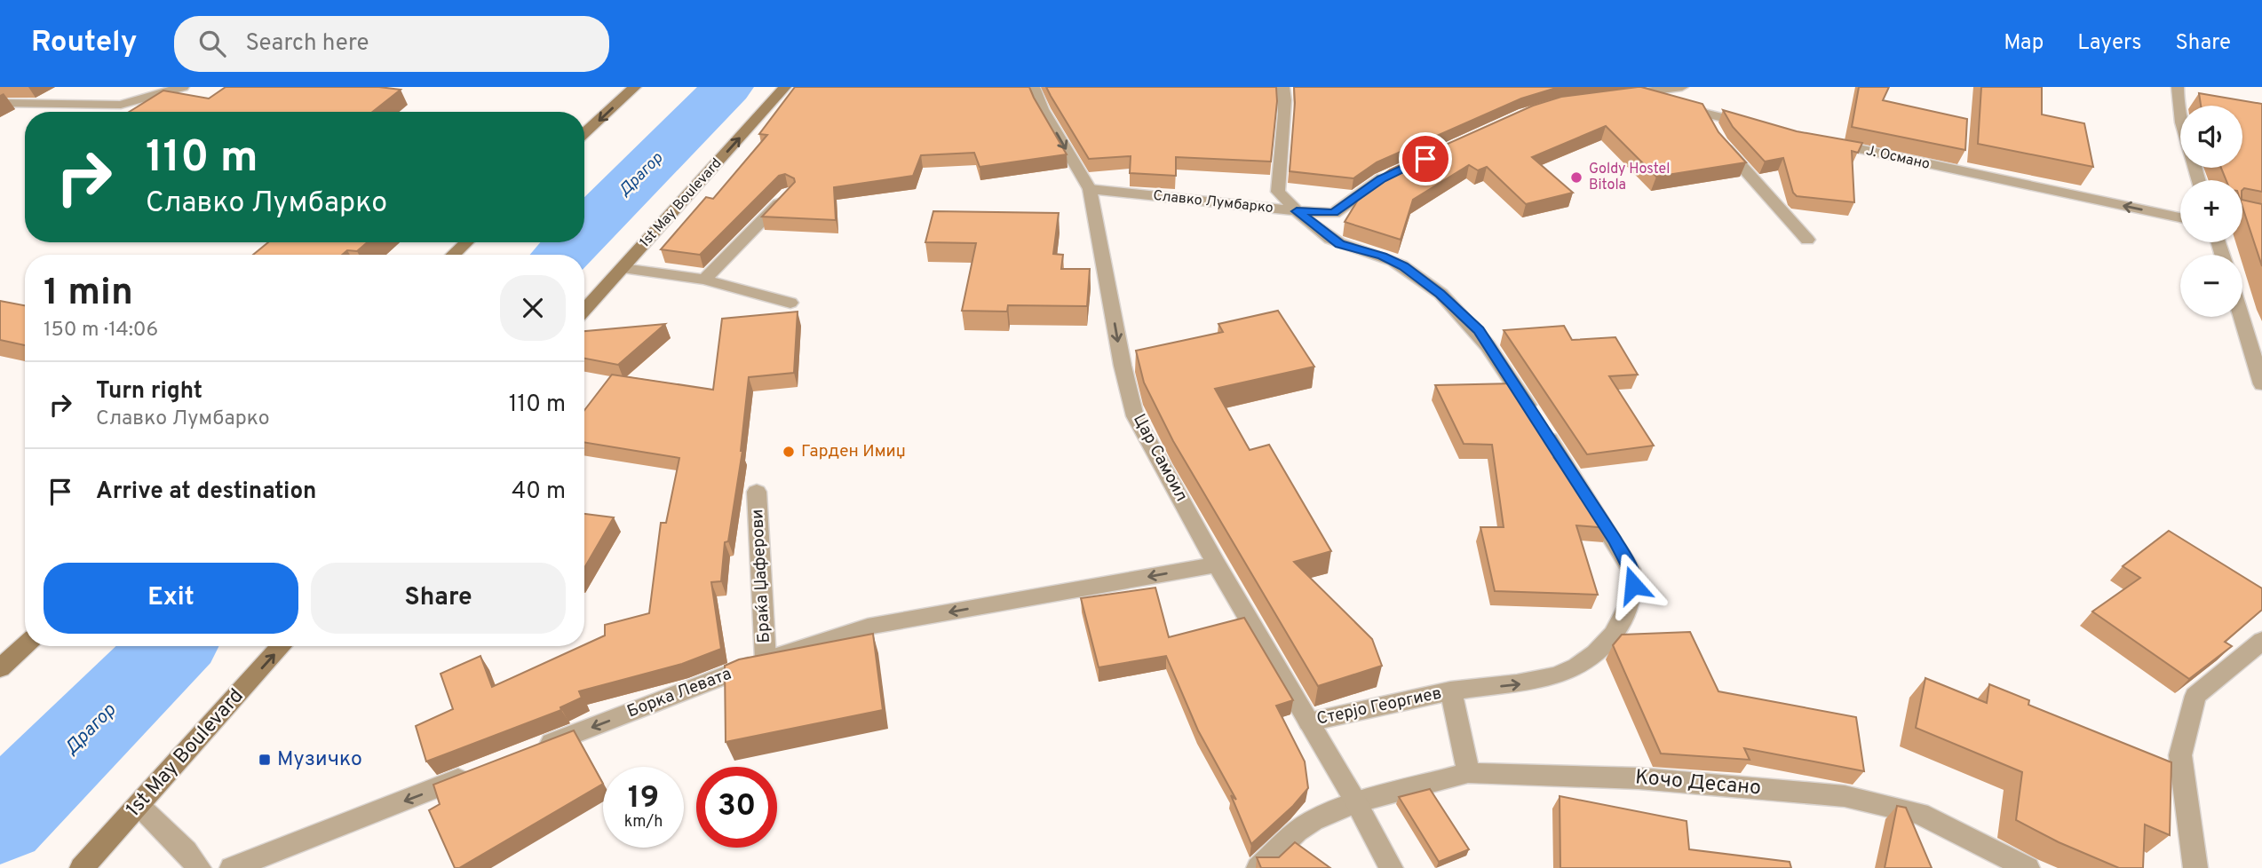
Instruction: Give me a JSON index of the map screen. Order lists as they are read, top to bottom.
{
  "streets": {
    "main road": ["1st May Boulevard"],
    "street": [
      "Ј. Османо",
      "Славко Лумбарко",
      "Цар Самоил",
      "Браќа Џаферови",
      "Борка Левата",
      "Стерјо Георгиев",
      "Кочо Десано"
    ]
  },
  "crossings": [
    ["Славко Лумбарко", "Цар Самоил"],
    ["Славко Лумбарко", "Стерјо Георгиев"],
    ["Цар Самоил", "Борка Левата"],
    ["Цар Самоил", "Стерјо Георгиев"],
    ["Цар Самоил", "Кочо Десано"],
    ["Браќа Џаферови", "Борка Левата"],
    ["Стерјо Георгиев", "Кочо Десано"]
  ],
  "one_way": [
    "Ј. Османо",
    "1st May Boulevard",
    "Цар Самоил",
    "Борка Левата"
  ],
  "water": ["Драгор"],
  "places": {
    "other": ["Goldy Hostel Bitola", "Гарден Имиџ"],
    "transit": ["Музичко"]
  },
  "page": {
    "header": "Routely",
    "search": "Search here",
    "nav": ["Map", "Layers", "Share"],
    "map_buttons": ["+", "−"],
    "turn": ["110 m", "Славко Лумбарко"],
    "heading": ["1 min", "150 m · 14:06"],
    "list": [
      {
        "name": "Turn right",
        "note": "Славко Лумбарко",
        "value": "110 m"
      },
      {
        "name": "Arrive at destination",
        "value": "40 m"
      }
    ],
    "buttons": ["Exit", "Share"],
    "speed": "19 km/h",
    "limit": "30"
  }
}
